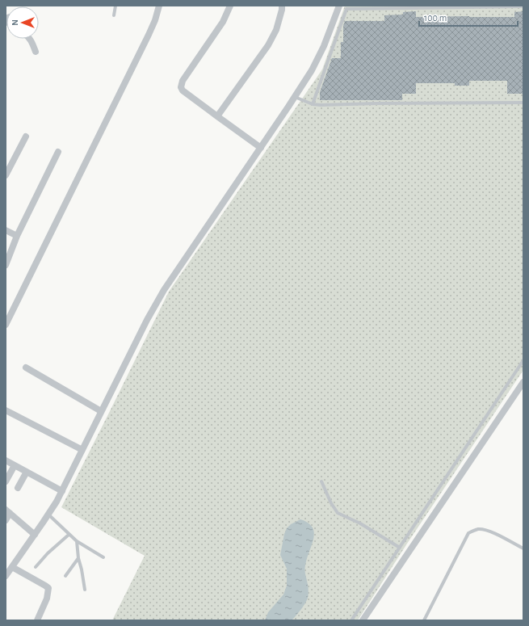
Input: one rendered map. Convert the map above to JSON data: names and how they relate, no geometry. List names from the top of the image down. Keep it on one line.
{"scale_bar":"100 m","north":"left"}
